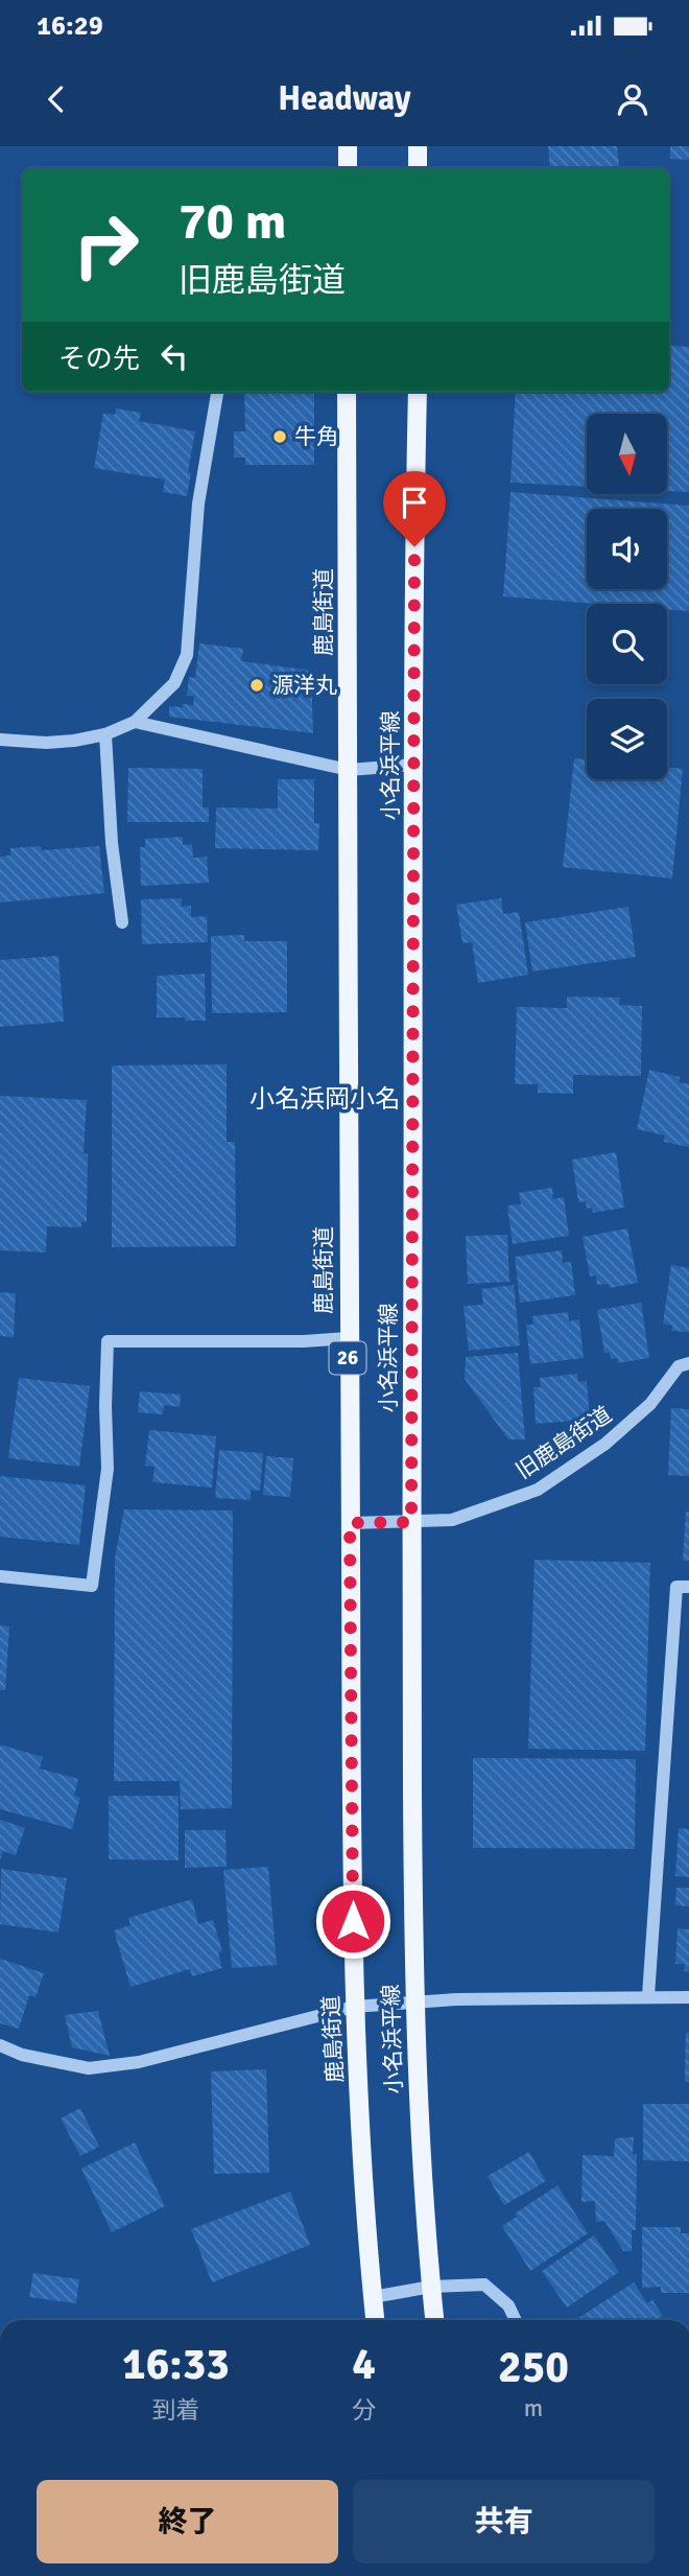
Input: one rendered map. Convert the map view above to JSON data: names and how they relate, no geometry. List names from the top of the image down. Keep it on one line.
{"streets":{"main road":["鹿島街道","小名浜平線","26"],"street":["旧鹿島街道"]},"crossings":[["鹿島街道","旧鹿島街道"],["小名浜平線","旧鹿島街道"]],"districts":["小名浜岡小名"],"places":["牛角","源洋丸"],"north":"bottom","page":{"status":"16:29","header":"Headway","turn":["70 m","旧鹿島街道"],"then":"その先","eta":["16:33","到着","4","分","250","m"],"buttons":["終了","共有"]}}
